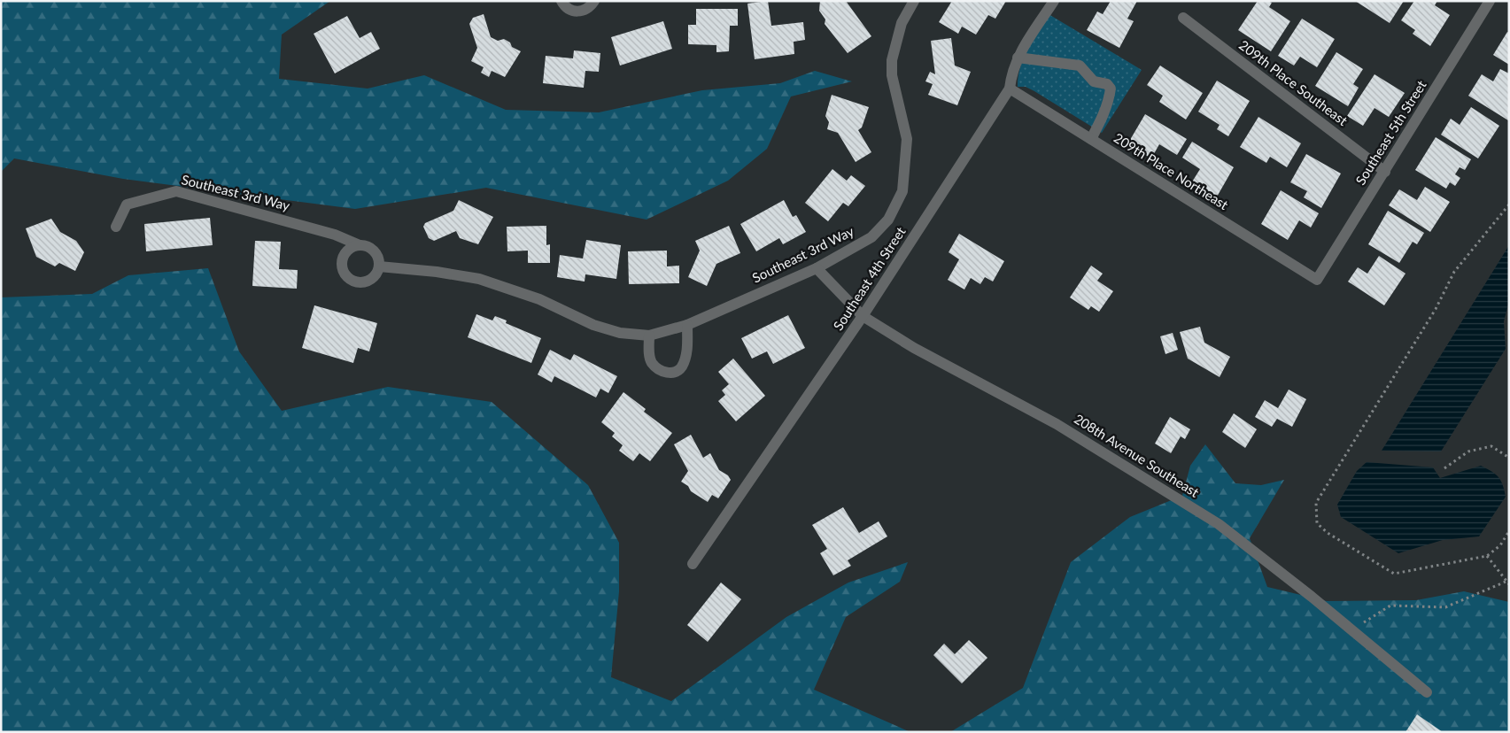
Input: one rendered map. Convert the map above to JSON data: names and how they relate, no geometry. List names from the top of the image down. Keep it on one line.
{"streets":{"street":["209th Place Southeast","Southeast 5th Street","209th Place Northeast","Southeast 3rd Way","Southeast 4th Street","208th Avenue Southeast"]},"crossings":[["209th Place Southeast","Southeast 5th Street"],["Southeast 5th Street","209th Place Northeast"],["209th Place Northeast","Southeast 4th Street"],["Southeast 3rd Way","208th Avenue Southeast"],["Southeast 4th Street","208th Avenue Southeast"]]}
